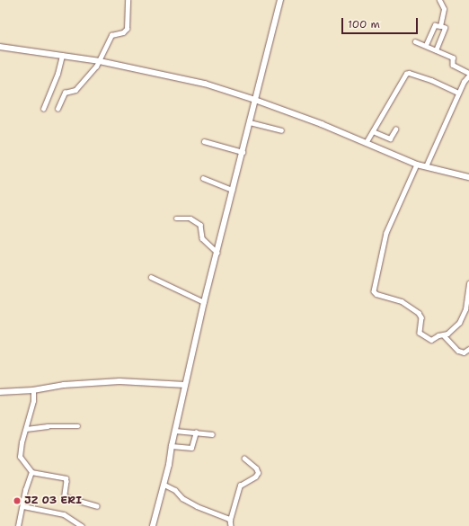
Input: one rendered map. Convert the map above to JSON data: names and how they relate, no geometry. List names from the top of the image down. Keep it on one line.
{"places":["JZ 03 ERI"],"scale_bar":"100 m"}
